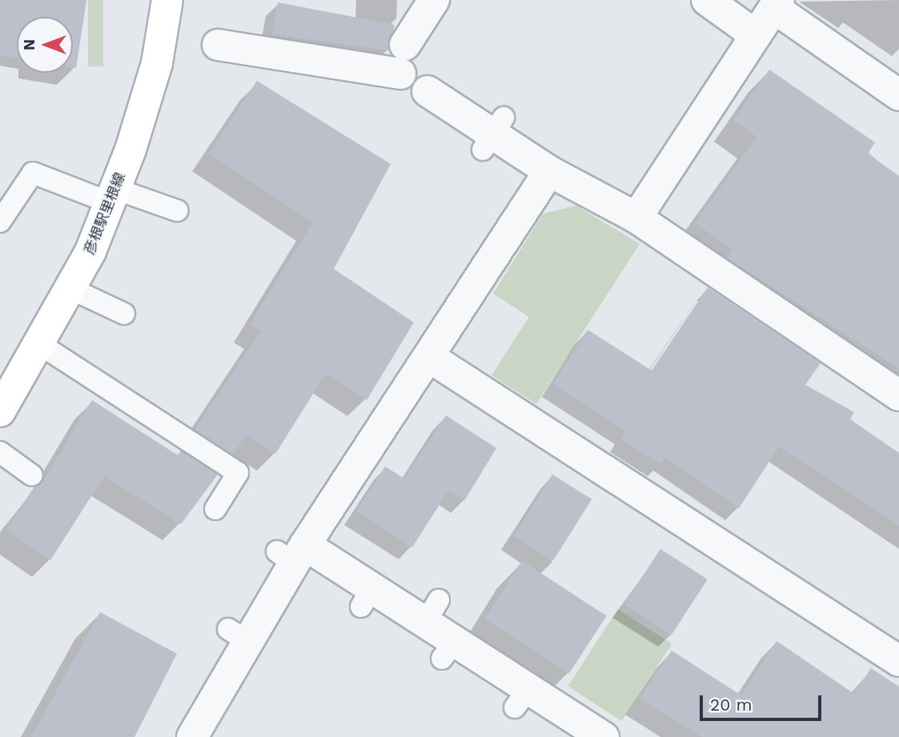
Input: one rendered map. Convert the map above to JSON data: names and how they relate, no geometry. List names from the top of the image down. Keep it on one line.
{"streets":{"street":["彦根駅里根線"]},"scale_bar":"20 m","north":"left"}
